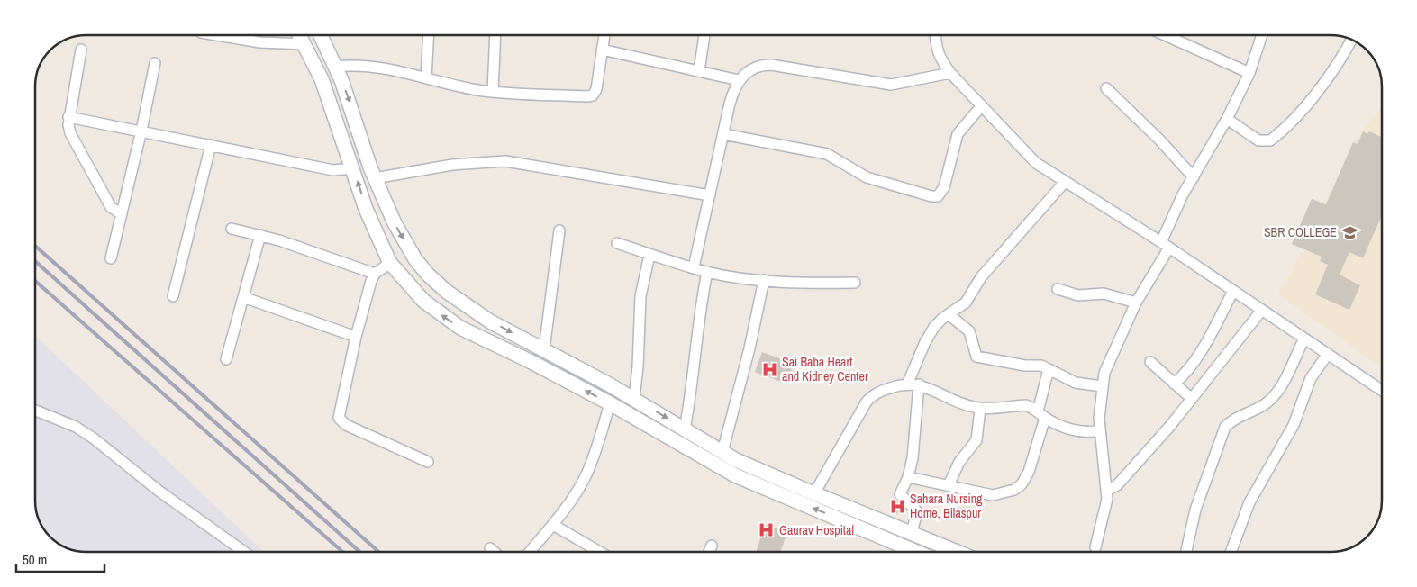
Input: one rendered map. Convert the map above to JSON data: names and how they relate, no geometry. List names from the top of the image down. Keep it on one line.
{"places":{"school or university":["SBR COLLEGE"],"hospital":["Sai Baba Heart and Kidney Center","Sahara Nursing Home, Bilaspur","Gaurav Hospital"]},"scale_bar":"50 m"}
